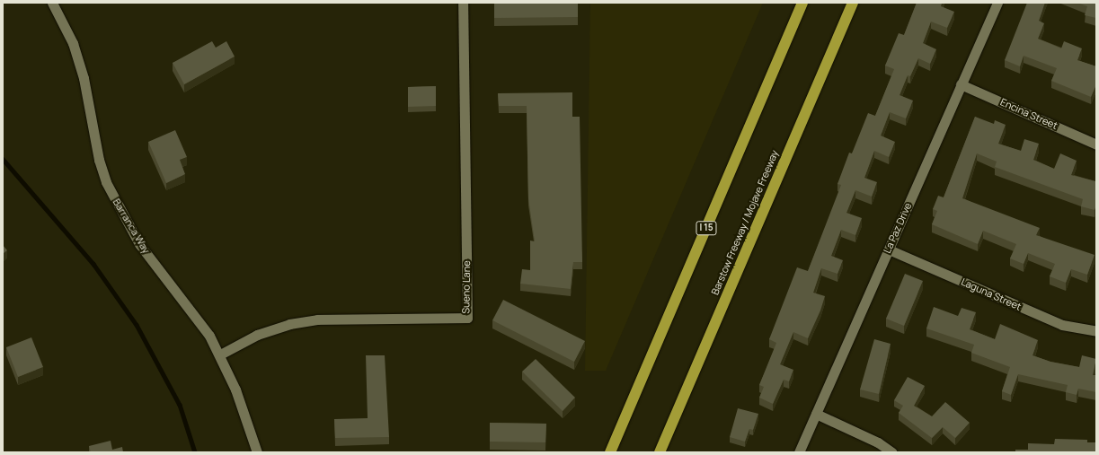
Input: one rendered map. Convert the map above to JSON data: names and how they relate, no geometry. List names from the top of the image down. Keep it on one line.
{"streets":{"highway":["Barstow Freeway / Mojave Freeway","I 15"],"street":["Encina Street","Barranca Way","La Paz Drive","Sueno Lane","Laguna Street"]},"crossings":[["Encina Street","La Paz Drive"],["Barranca Way","Sueno Lane"],["La Paz Drive","Laguna Street"]]}
